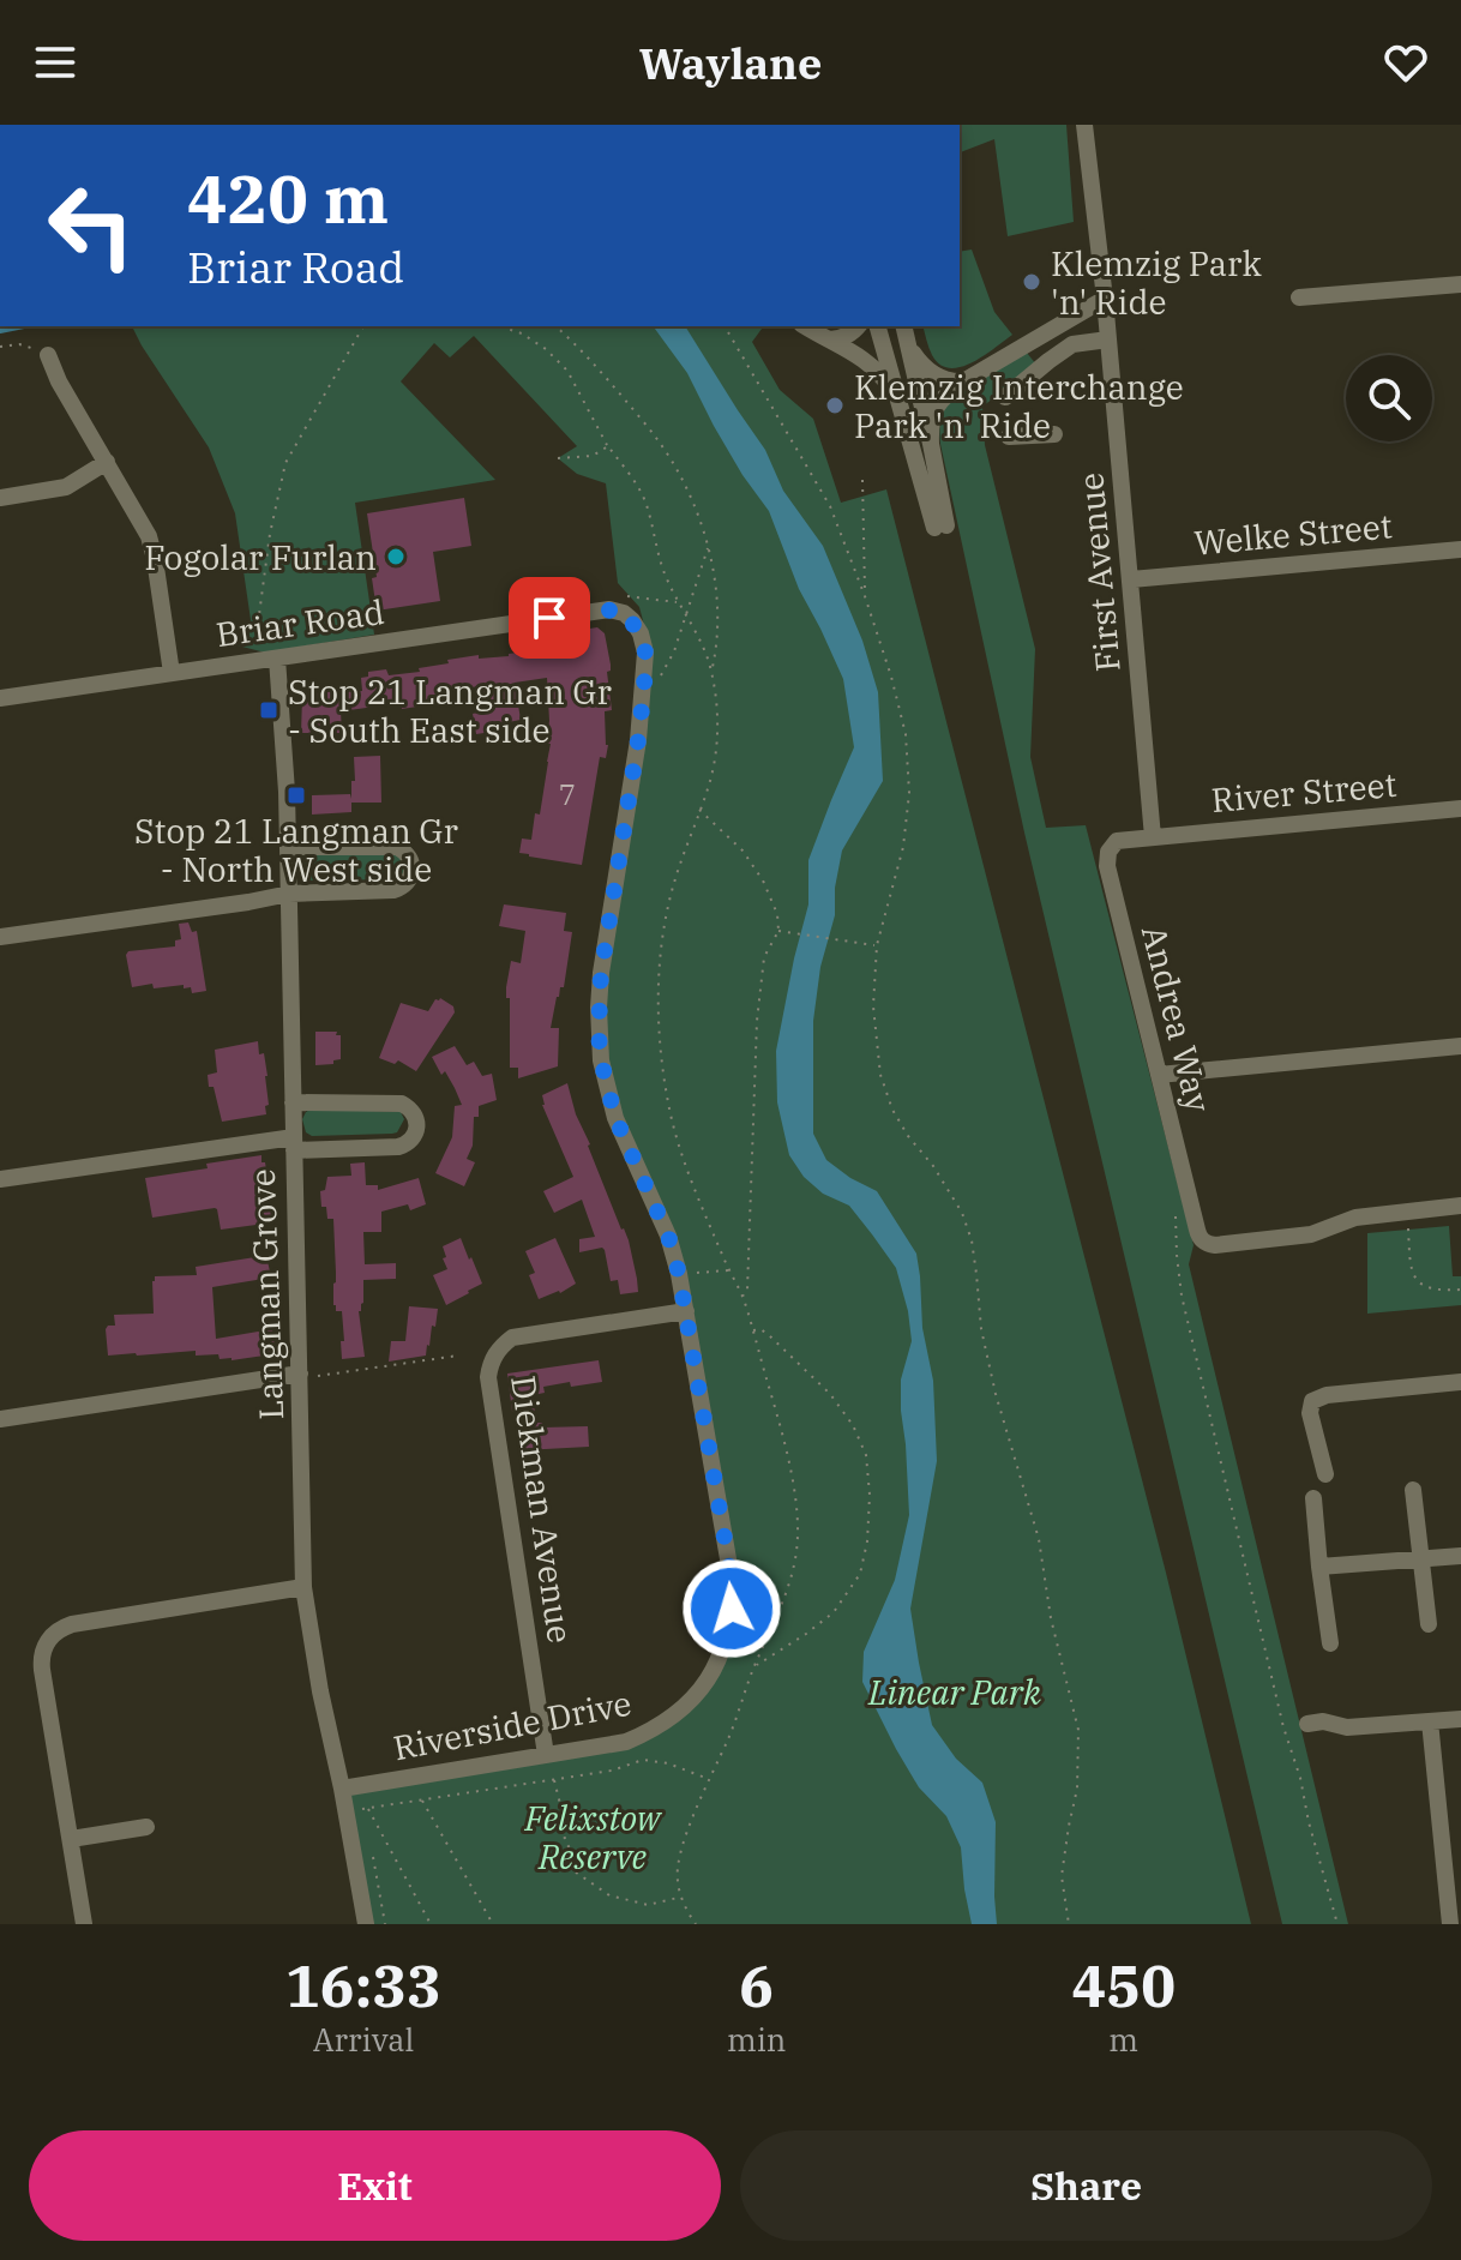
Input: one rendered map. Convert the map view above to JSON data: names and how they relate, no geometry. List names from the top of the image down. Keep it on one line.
{"streets":{"street":["Welke Street","First Avenue","Briar Road","River Street","Andrea Way","Langman Grove","Diekman Avenue","Riverside Drive"]},"crossings":[["Welke Street","First Avenue"],["First Avenue","River Street"],["First Avenue","Andrea Way"],["Briar Road","Langman Grove"],["Briar Road","Riverside Drive"],["River Street","Andrea Way"],["Langman Grove","Riverside Drive"],["Diekman Avenue","Riverside Drive"]],"parks":["Linear Park","Felixstow Reserve"],"places":{"other":["Klemzig Park 'n' Ride","Klemzig Interchange Park 'n' Ride","Fogolar Furlan"],"transit":["Stop 21 Langman Gr - South East side","Stop 21 Langman Gr - North West side"]},"house_numbers":["7"],"page":{"header":"Waylane","turn":["420 m","Briar Road"],"eta":["16:33","Arrival","6","min","450","m"],"buttons":["Exit","Share"]}}
